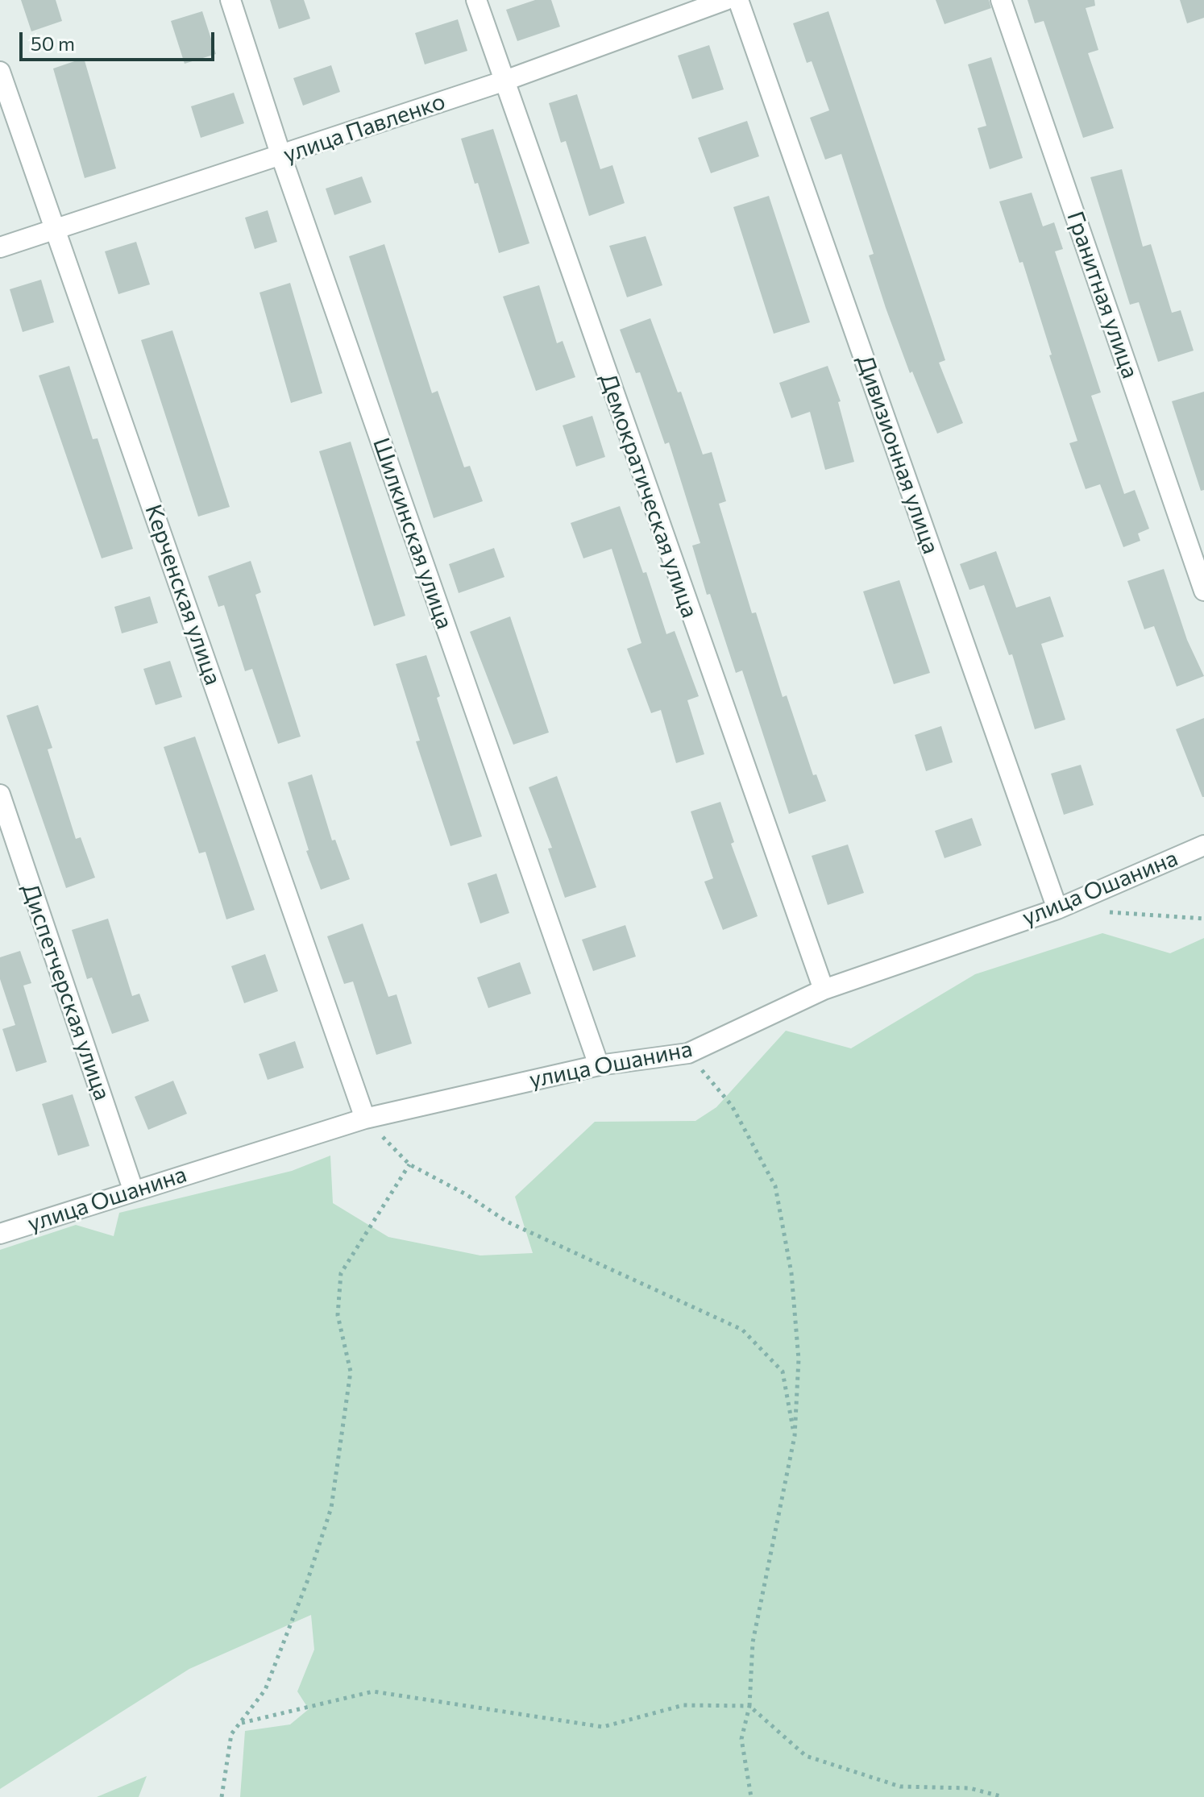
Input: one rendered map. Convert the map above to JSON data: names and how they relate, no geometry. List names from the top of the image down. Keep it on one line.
{"streets":{"street":["улица Павленко","Гранитная улица","Дивизионная улица","Демократическая улица","Шилкинская улица","Керченская улица","улица Ошанина","Диспетчерская улица"]},"crossings":[["улица Павленко","Демократическая улица"],["улица Павленко","Шилкинская улица"],["улица Павленко","Керченская улица"],["Дивизионная улица","улица Ошанина"],["Демократическая улица","улица Ошанина"],["Шилкинская улица","улица Ошанина"],["Керченская улица","улица Ошанина"],["улица Ошанина","Диспетчерская улица"]],"scale_bar":"50 m"}
